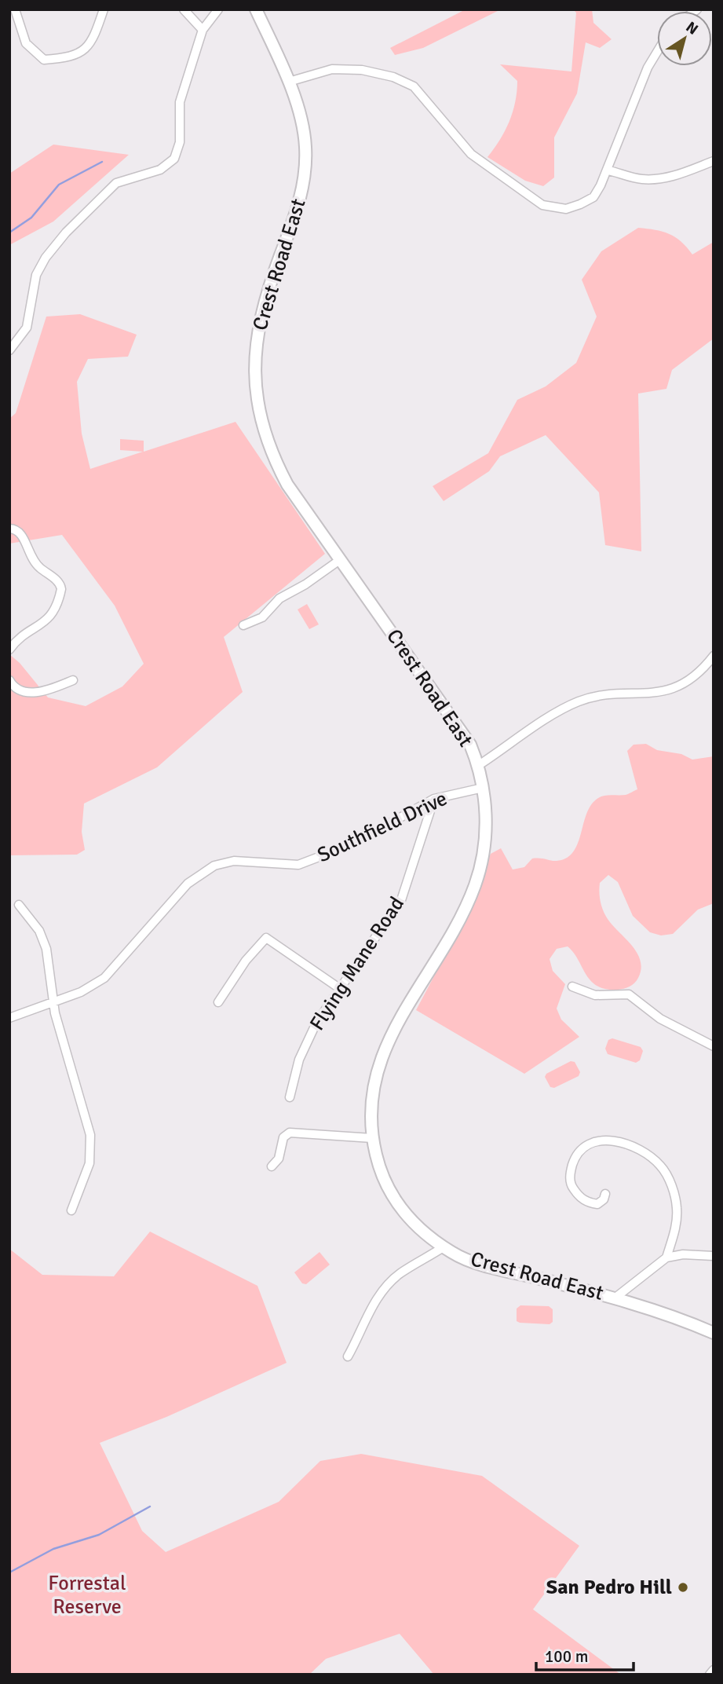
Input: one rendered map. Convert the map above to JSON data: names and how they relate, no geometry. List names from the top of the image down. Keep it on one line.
{"streets":{"street":["Crest Road East","Southfield Drive","Flying Mane Road"]},"crossings":[["Crest Road East","Southfield Drive"],["Southfield Drive","Flying Mane Road"]],"parks":["Forrestal Reserve"],"places":["San Pedro Hill"],"scale_bar":"100 m","north":"top right"}
